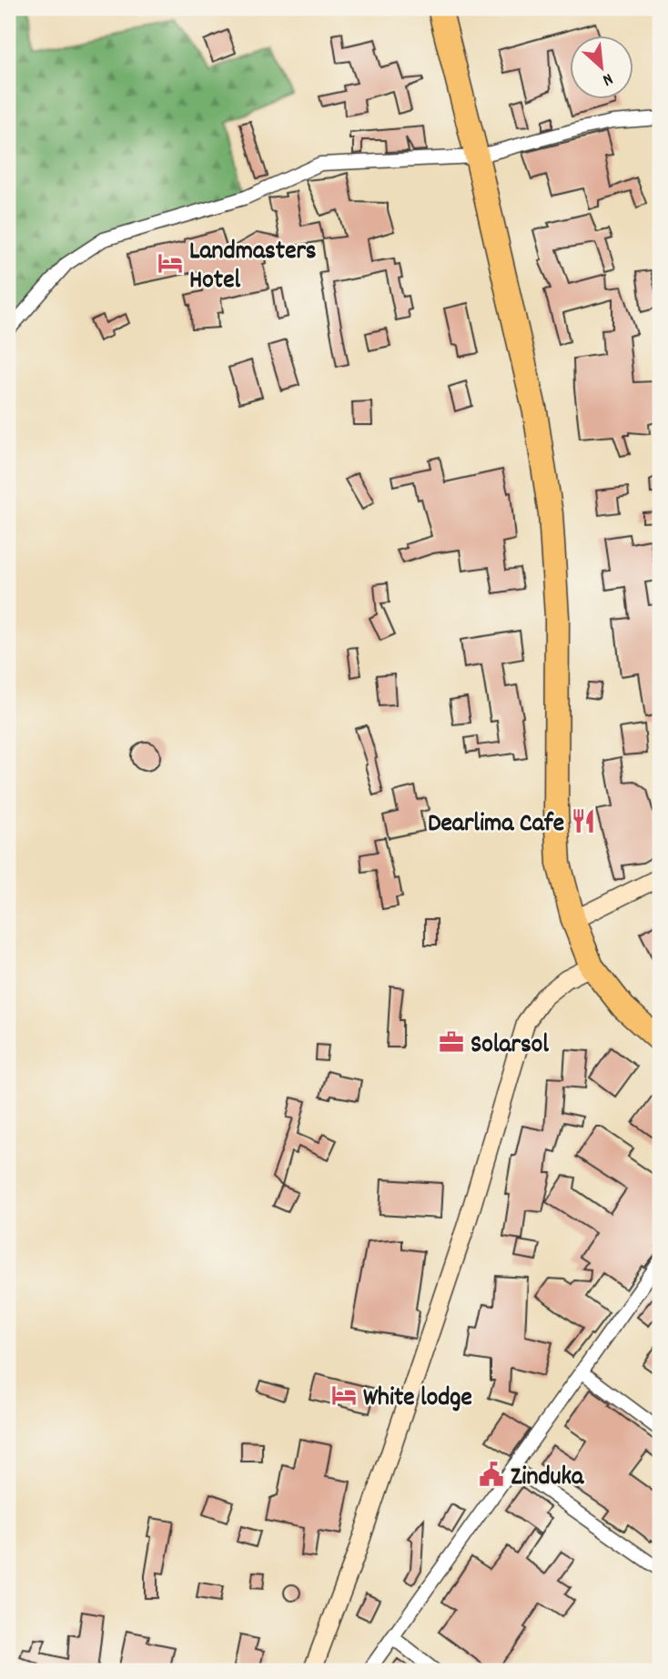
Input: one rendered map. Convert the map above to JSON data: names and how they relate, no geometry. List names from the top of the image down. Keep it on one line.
{"places":{"hotel":["Landmasters Hotel","White lodge"],"restaurant":["Dearlima Cafe"],"office":["Solarsol"],"public building":["Zinduka"]},"north":"bottom right"}
